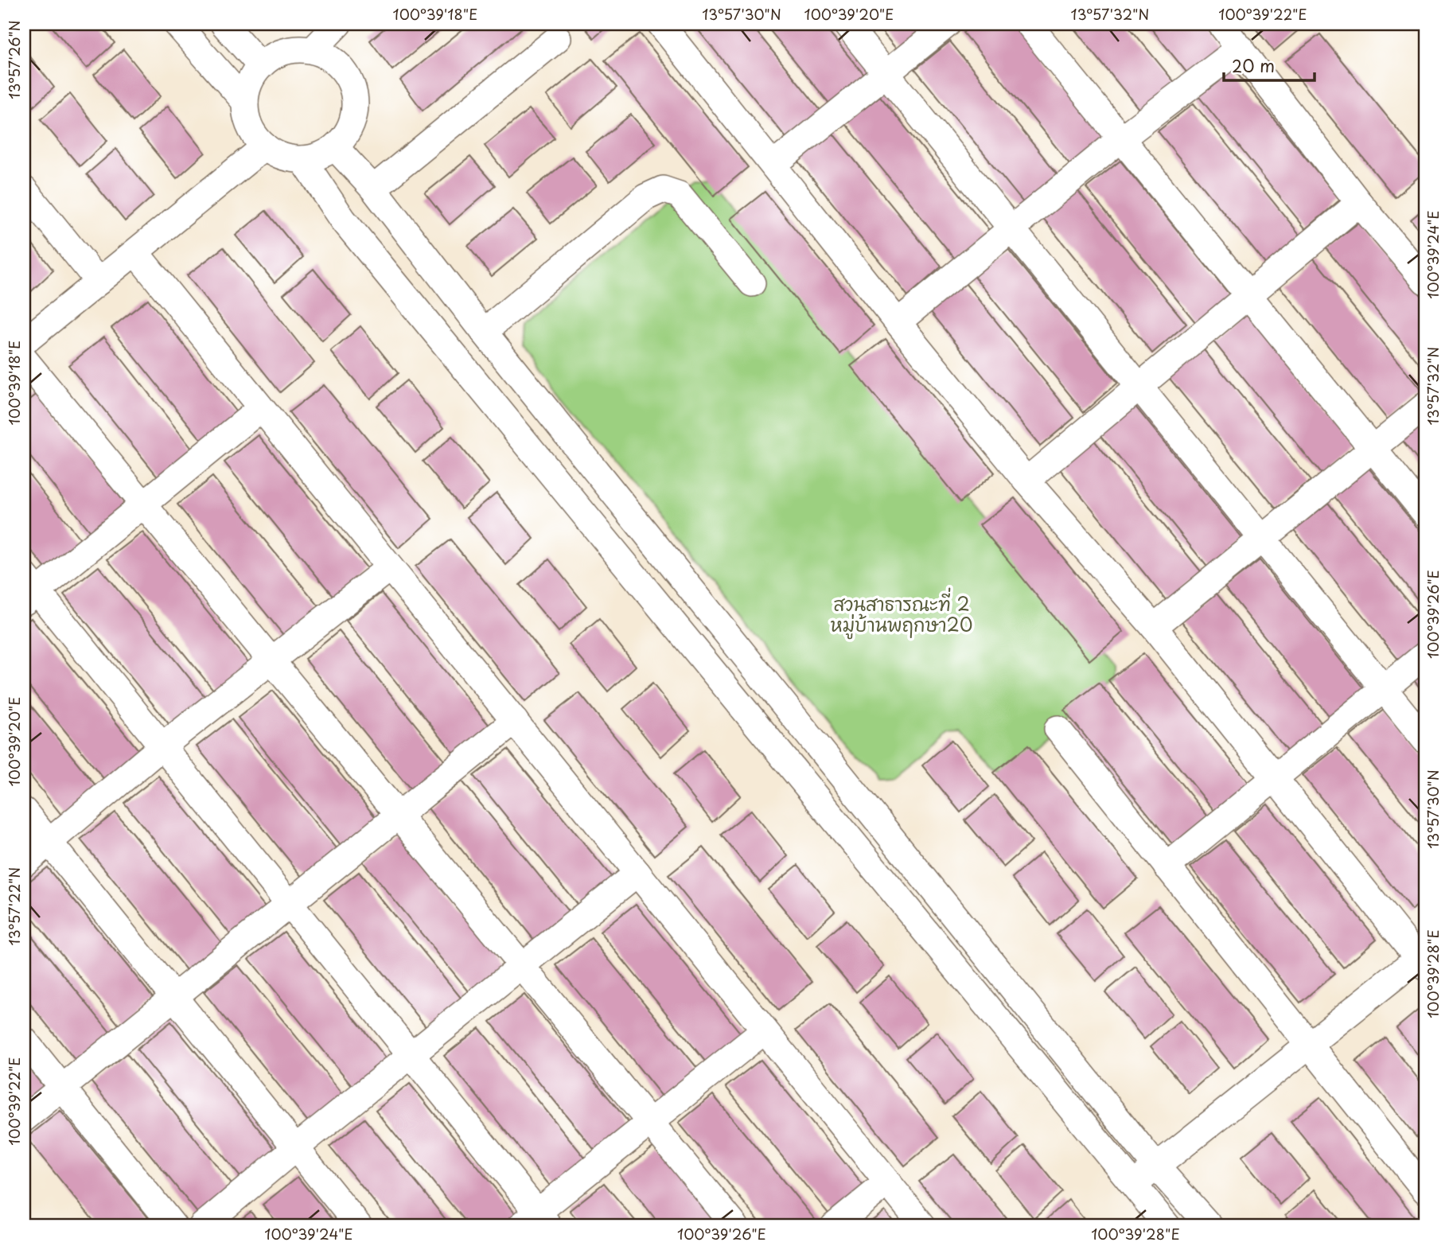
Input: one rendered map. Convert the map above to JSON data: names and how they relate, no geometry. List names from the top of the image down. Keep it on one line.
{"parks":["สวนสาธารณะที่ 2 หมู่บ้านพฤกษา20"],"scale_bar":"20 m","coordinates":["100°39'18\"E","13°57'30\"N","100°39'20\"E","13°57'32\"N","100°39'22\"E","13°57'26\"N","100°39'24\"E","100°39'26\"E","13°57'22\"N","100°39'28\"E"]}
